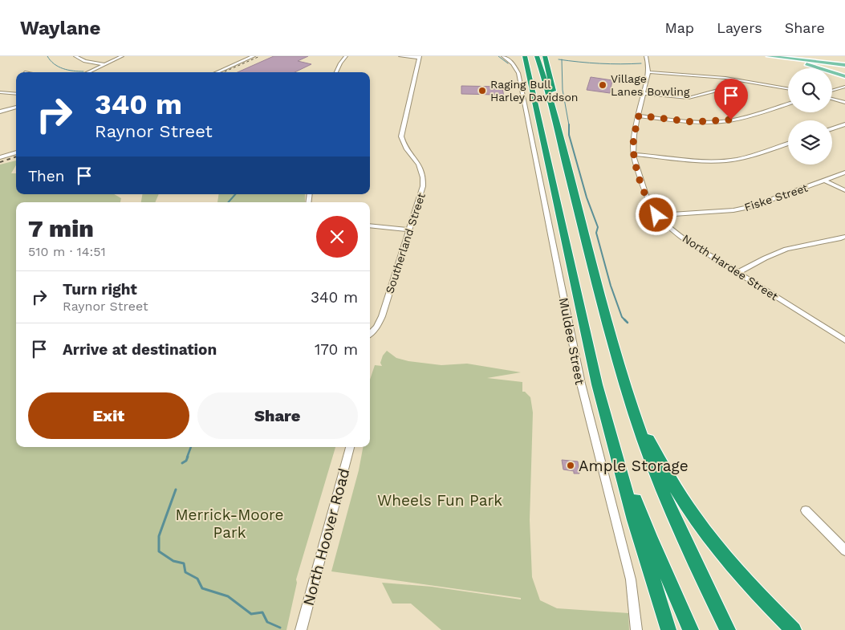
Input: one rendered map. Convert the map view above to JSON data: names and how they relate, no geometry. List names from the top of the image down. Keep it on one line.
{"streets":{"street":["Fiske Street","Southerland Street","North Hardee Street","Muldee Street","North Hoover Road"]},"crossings":[["Fiske Street","North Hardee Street"]],"parks":["Wheels Fun Park","Merrick-Moore Park"],"places":["Village Lanes Bowling","Raging Bull Harley Davidson","Ample Storage"],"page":{"header":"Waylane","nav":["Map","Layers","Share"],"turn":["340 m","Raynor Street"],"then":"Then","heading":["7 min","510 m · 14:51"],"list":[{"name":"Turn right","note":"Raynor Street","value":"340 m"},{"name":"Arrive at destination","value":"170 m"}],"buttons":["Exit","Share"]}}
